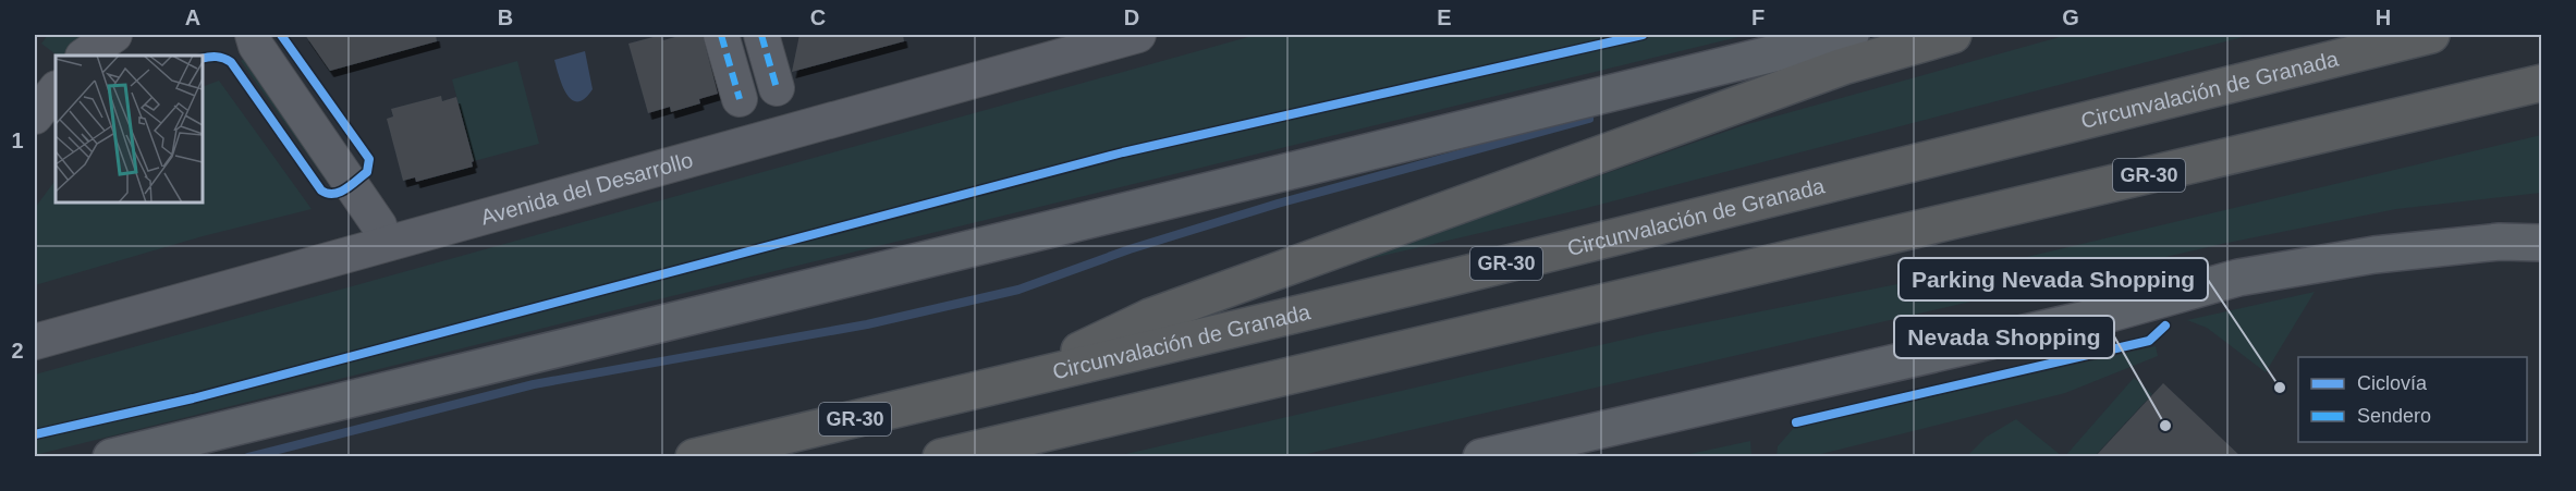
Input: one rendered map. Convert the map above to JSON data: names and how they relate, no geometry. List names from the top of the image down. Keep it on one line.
{"streets":{"highway":["Circunvalación de Granada","GR-30"],"street":["Avenida del Desarrollo"]},"places":["Parking Nevada Shopping","Nevada Shopping"],"legend":["Ciclovía","Sendero"],"grid":{"columns":["A","B","C","D","E","F","G","H"],"rows":["1","2"]}}
